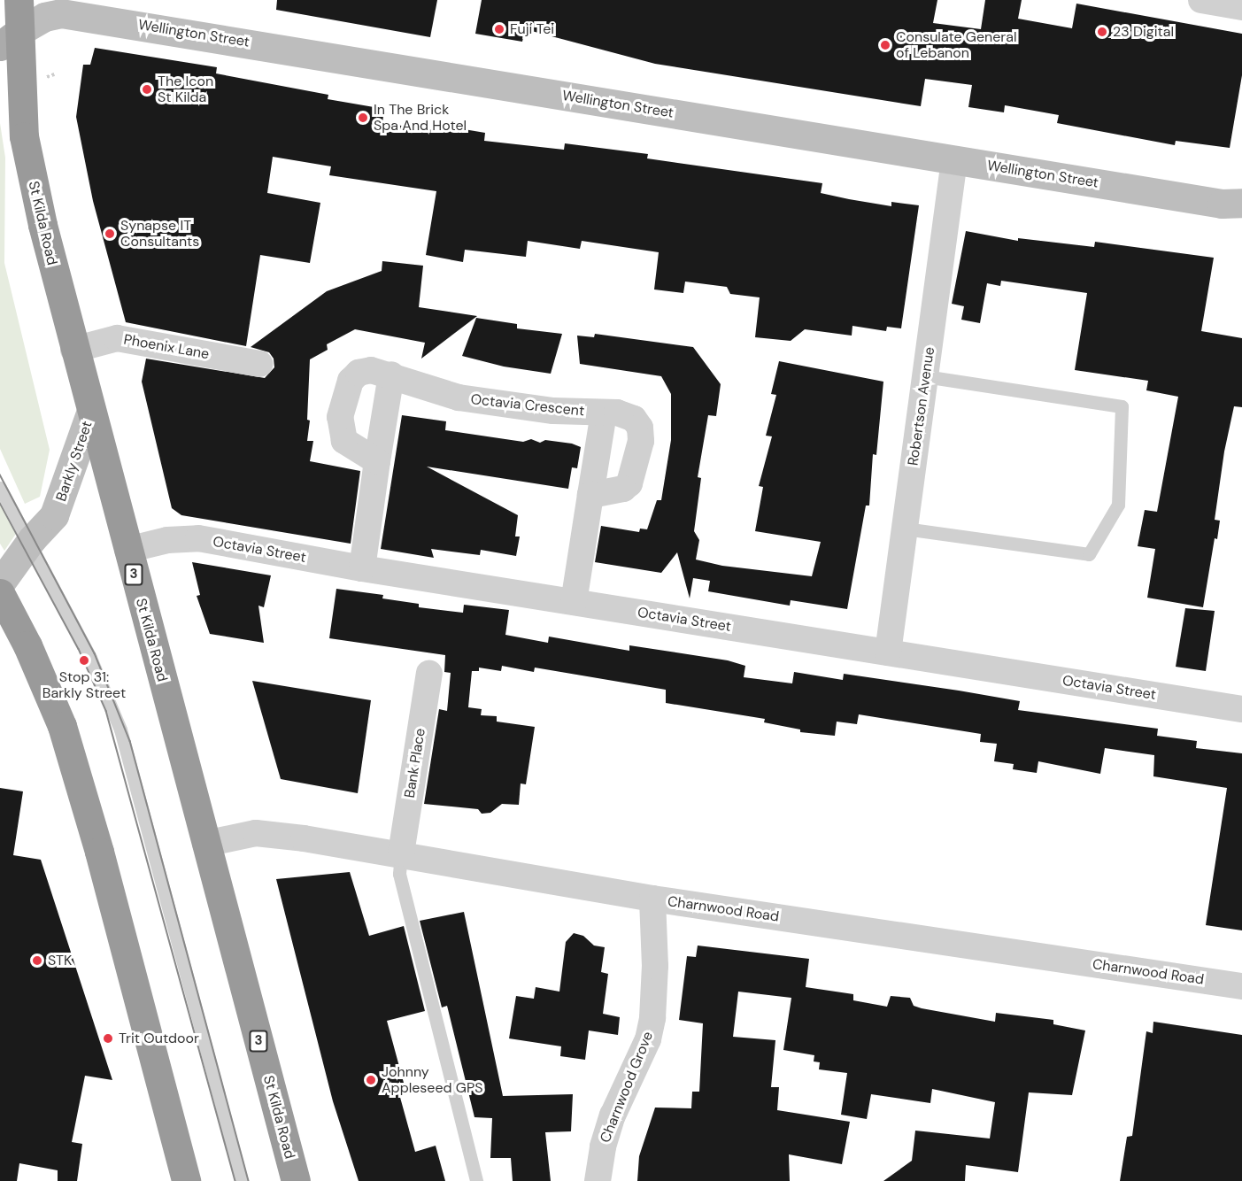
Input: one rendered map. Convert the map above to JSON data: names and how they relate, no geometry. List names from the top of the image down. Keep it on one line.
{"streets":{"highway":["St Kilda Road","3"],"street":["Wellington Street","Phoenix Lane","Octavia Crescent","Robertson Avenue","Barkly Street","Octavia Street","Bank Place","Charnwood Road","Charnwood Grove"]},"crossings":[["Wellington Street","St Kilda Road"],["Wellington Street","Robertson Avenue"],["St Kilda Road","Phoenix Lane"],["St Kilda Road","Barkly Street"],["St Kilda Road","Octavia Street"],["St Kilda Road","Charnwood Road"],["Octavia Crescent","Octavia Street"],["Robertson Avenue","Octavia Street"],["Bank Place","Charnwood Road"],["Charnwood Road","Charnwood Grove"]],"places":["Fuji Tei","23 Digital","Consulate General of Lebanon","The Icon St Kilda","In The Brick Spa And Hotel","Synapse IT Consultants","Stop 31: Barkly Street","STK","Trit Outdoor","Johnny Appleseed GPS"]}
